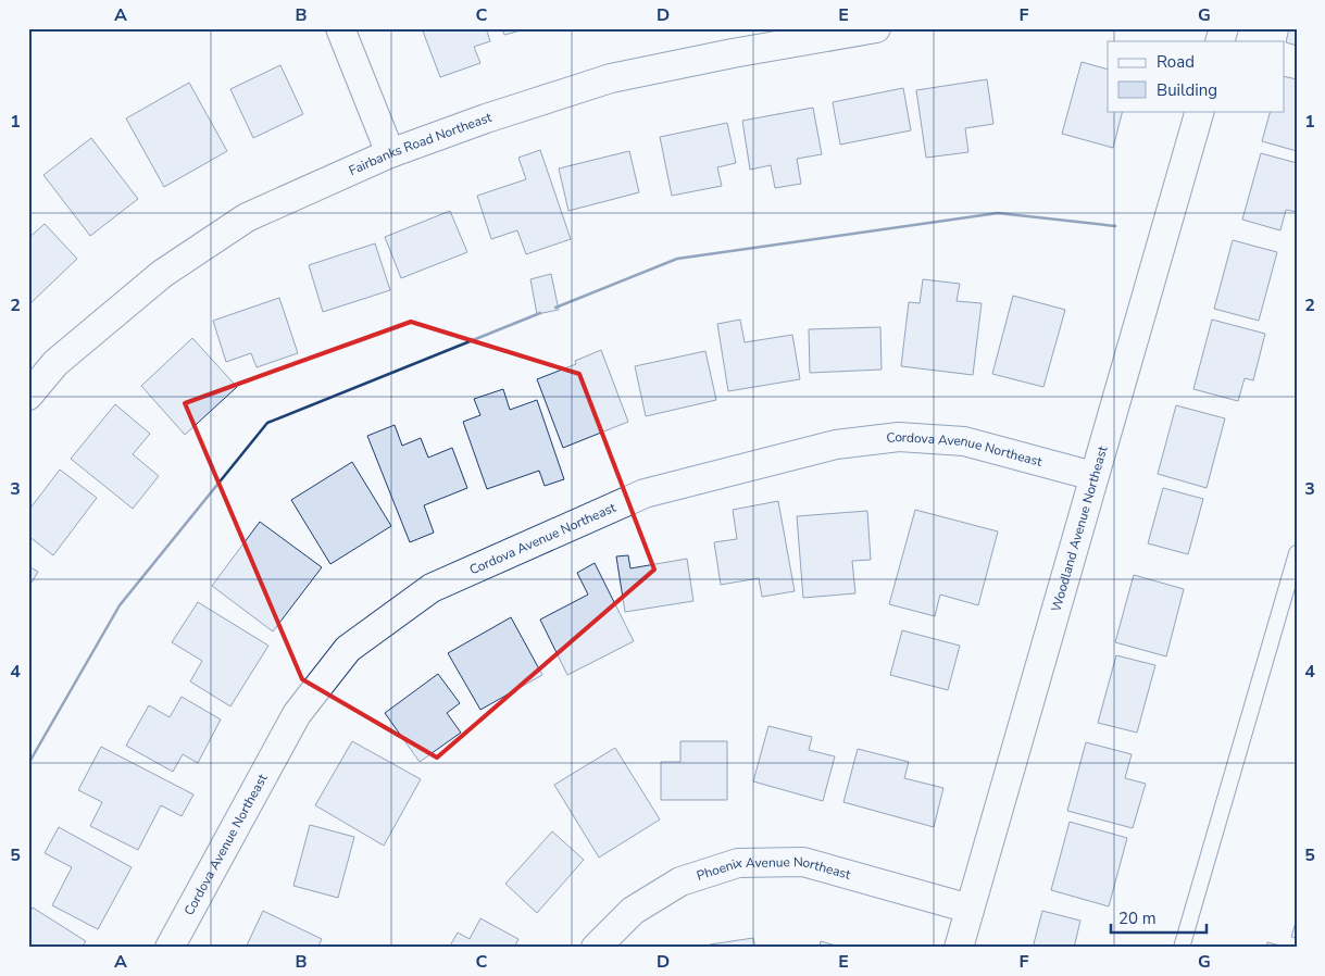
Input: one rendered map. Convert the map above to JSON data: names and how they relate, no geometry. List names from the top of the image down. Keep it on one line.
{"streets":{"street":["Fairbanks Road Northeast","Cordova Avenue Northeast","Woodland Avenue Northeast","Phoenix Avenue Northeast"]},"crossings":[["Cordova Avenue Northeast","Woodland Avenue Northeast"],["Woodland Avenue Northeast","Phoenix Avenue Northeast"]],"legend":["Road","Building"],"scale_bar":"20 m","grid":{"columns":["A","B","C","D","E","F","G"],"rows":["1","2","3","4","5"]}}
